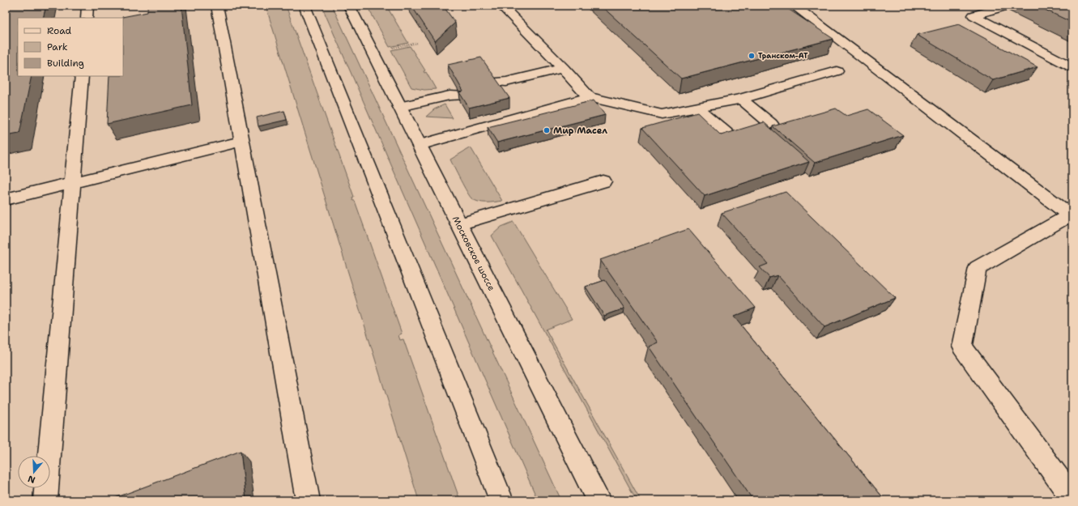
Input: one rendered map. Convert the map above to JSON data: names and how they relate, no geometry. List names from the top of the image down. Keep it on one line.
{"streets":{"main road":["Московское шоссе"]},"places":["Транском-АТ","Мир Масел"],"legend":["Road","Park","Building"],"north":"bottom"}
